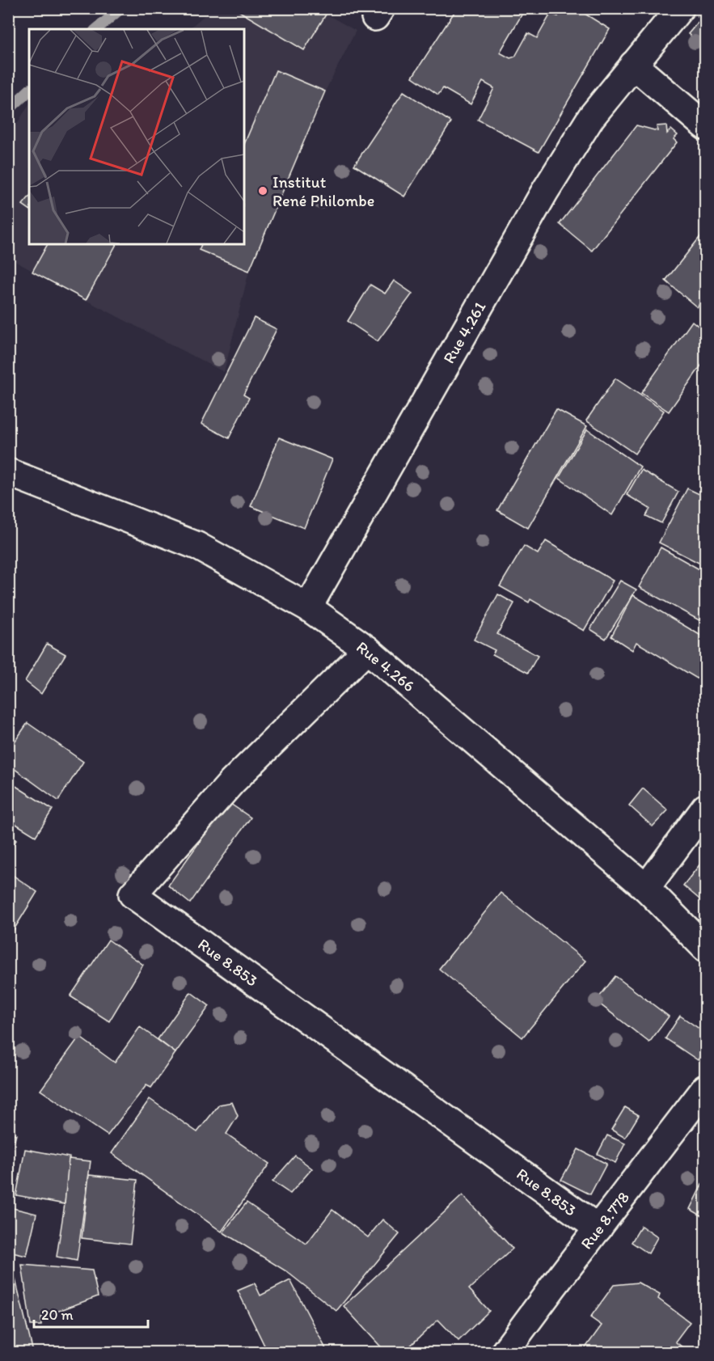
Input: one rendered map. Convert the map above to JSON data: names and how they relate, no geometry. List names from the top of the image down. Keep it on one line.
{"streets":{"street":["Rue 4.261","Rue 4.266","Rue 8.853","Rue 8.778"]},"crossings":[["Rue 4.261","Rue 4.266"],["Rue 4.266","Rue 8.853"],["Rue 8.853","Rue 8.778"]],"places":["Institut René Philombe"],"scale_bar":"20 m"}
